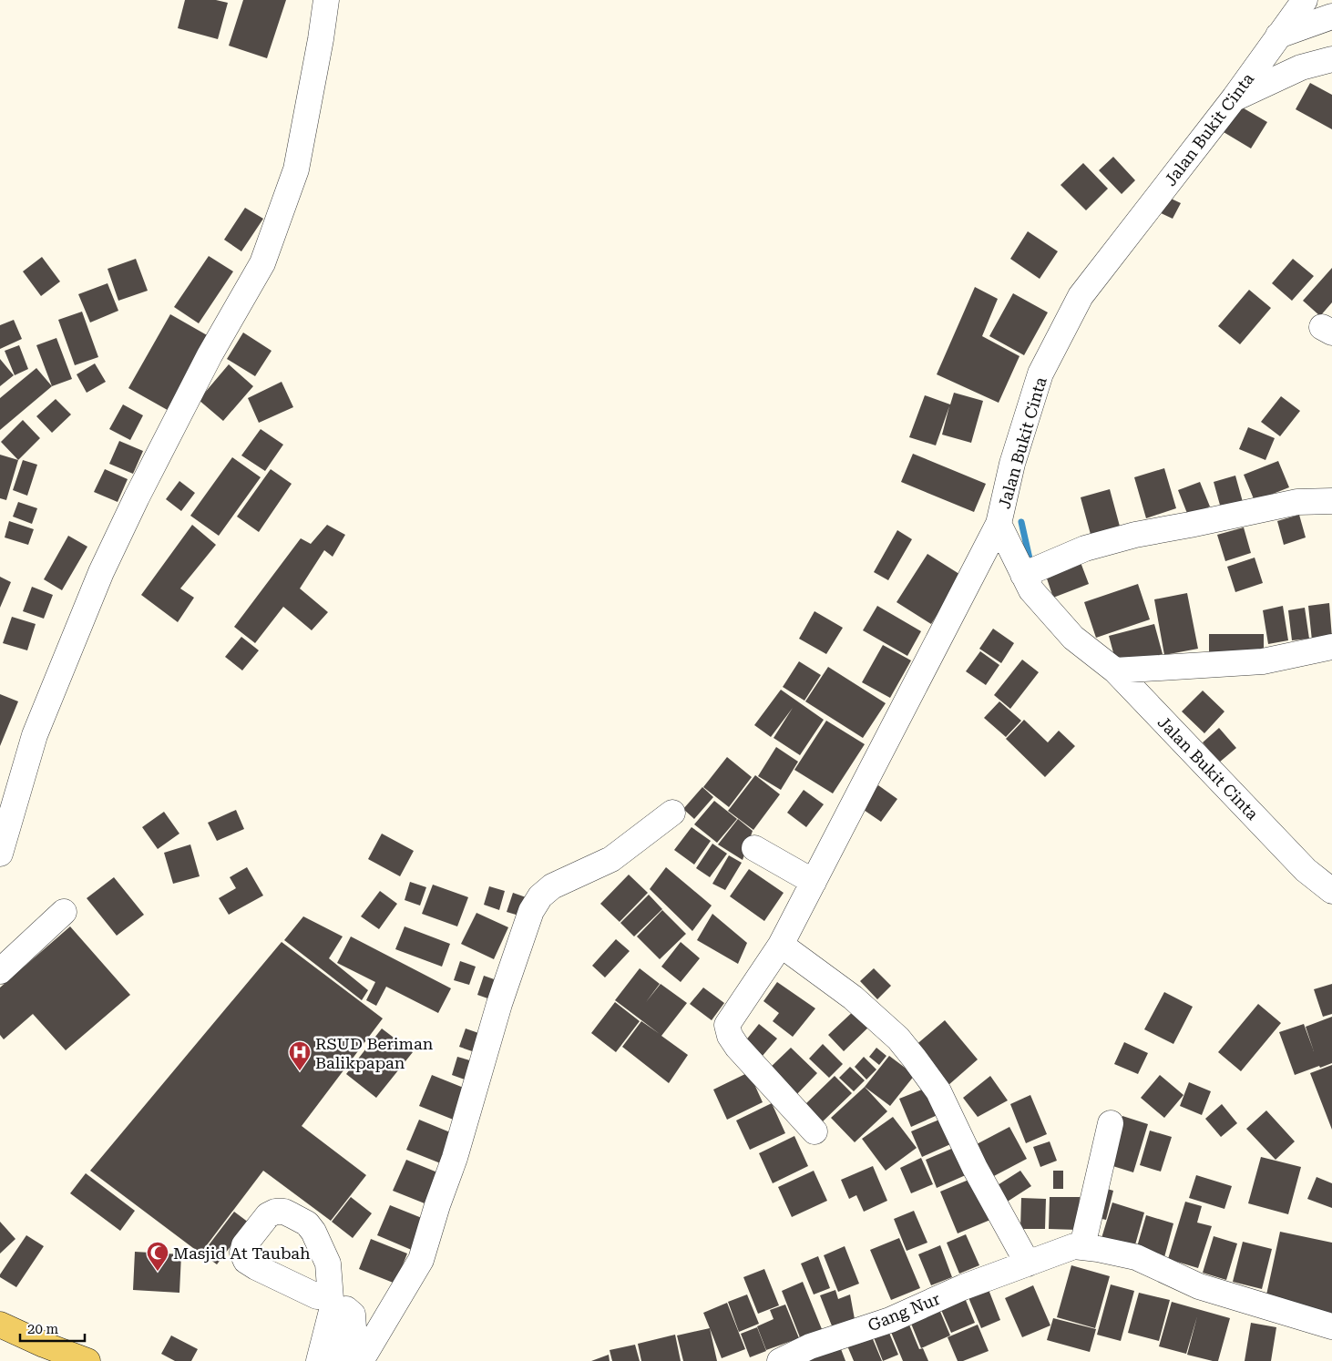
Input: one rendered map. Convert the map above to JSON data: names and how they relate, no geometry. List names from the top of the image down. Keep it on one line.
{"streets":{"street":["Jalan Bukit Cinta","Gang Nur"]},"places":{"hospital":["RSUD Beriman Balikpapan"],"mosque":["Masjid At Taubah"]},"scale_bar":"20 m"}
